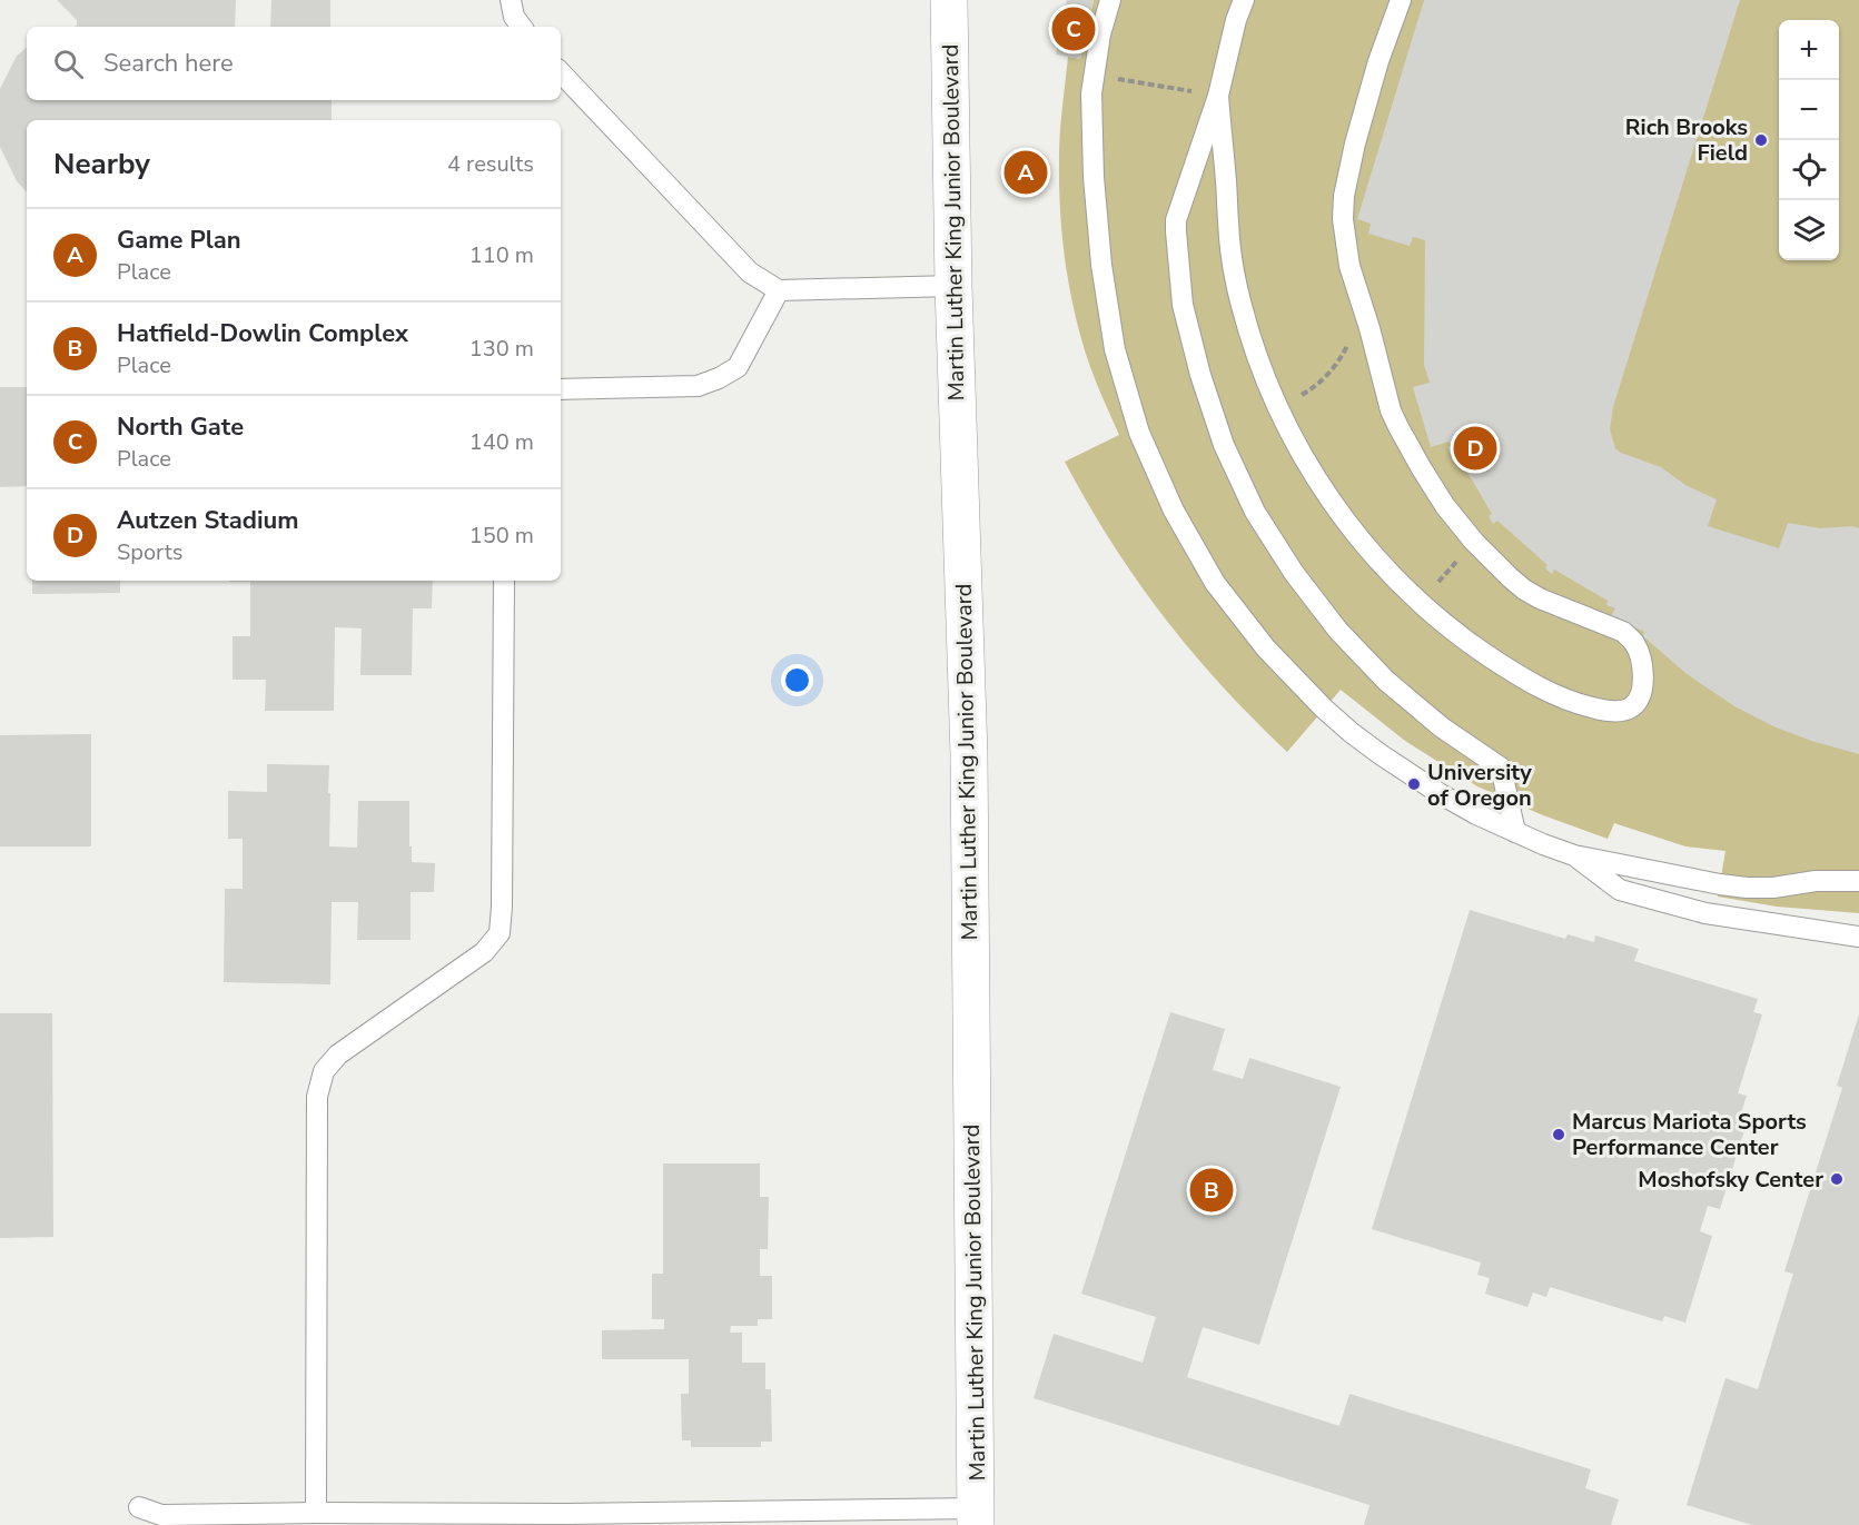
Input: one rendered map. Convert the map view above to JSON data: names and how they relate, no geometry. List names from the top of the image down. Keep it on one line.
{"streets":{"main road":["Martin Luther King Junior Boulevard"]},"places":["Rich Brooks Field","University of Oregon","Marcus Mariota Sports Performance Center","Moshofsky Center"],"page":{"pins":["C","A","D","B"],"map_buttons":["+","−"],"search":"Search here","heading":["Nearby","4 results"],"list":[{"mark":"A","name":"Game Plan","note":"Place","value":"110 m"},{"mark":"B","name":"Hatfield-Dowlin Complex","note":"Place","value":"130 m"},{"mark":"C","name":"North Gate","note":"Place","value":"140 m"},{"mark":"D","name":"Autzen Stadium","note":"Sports","value":"150 m"}]}}
